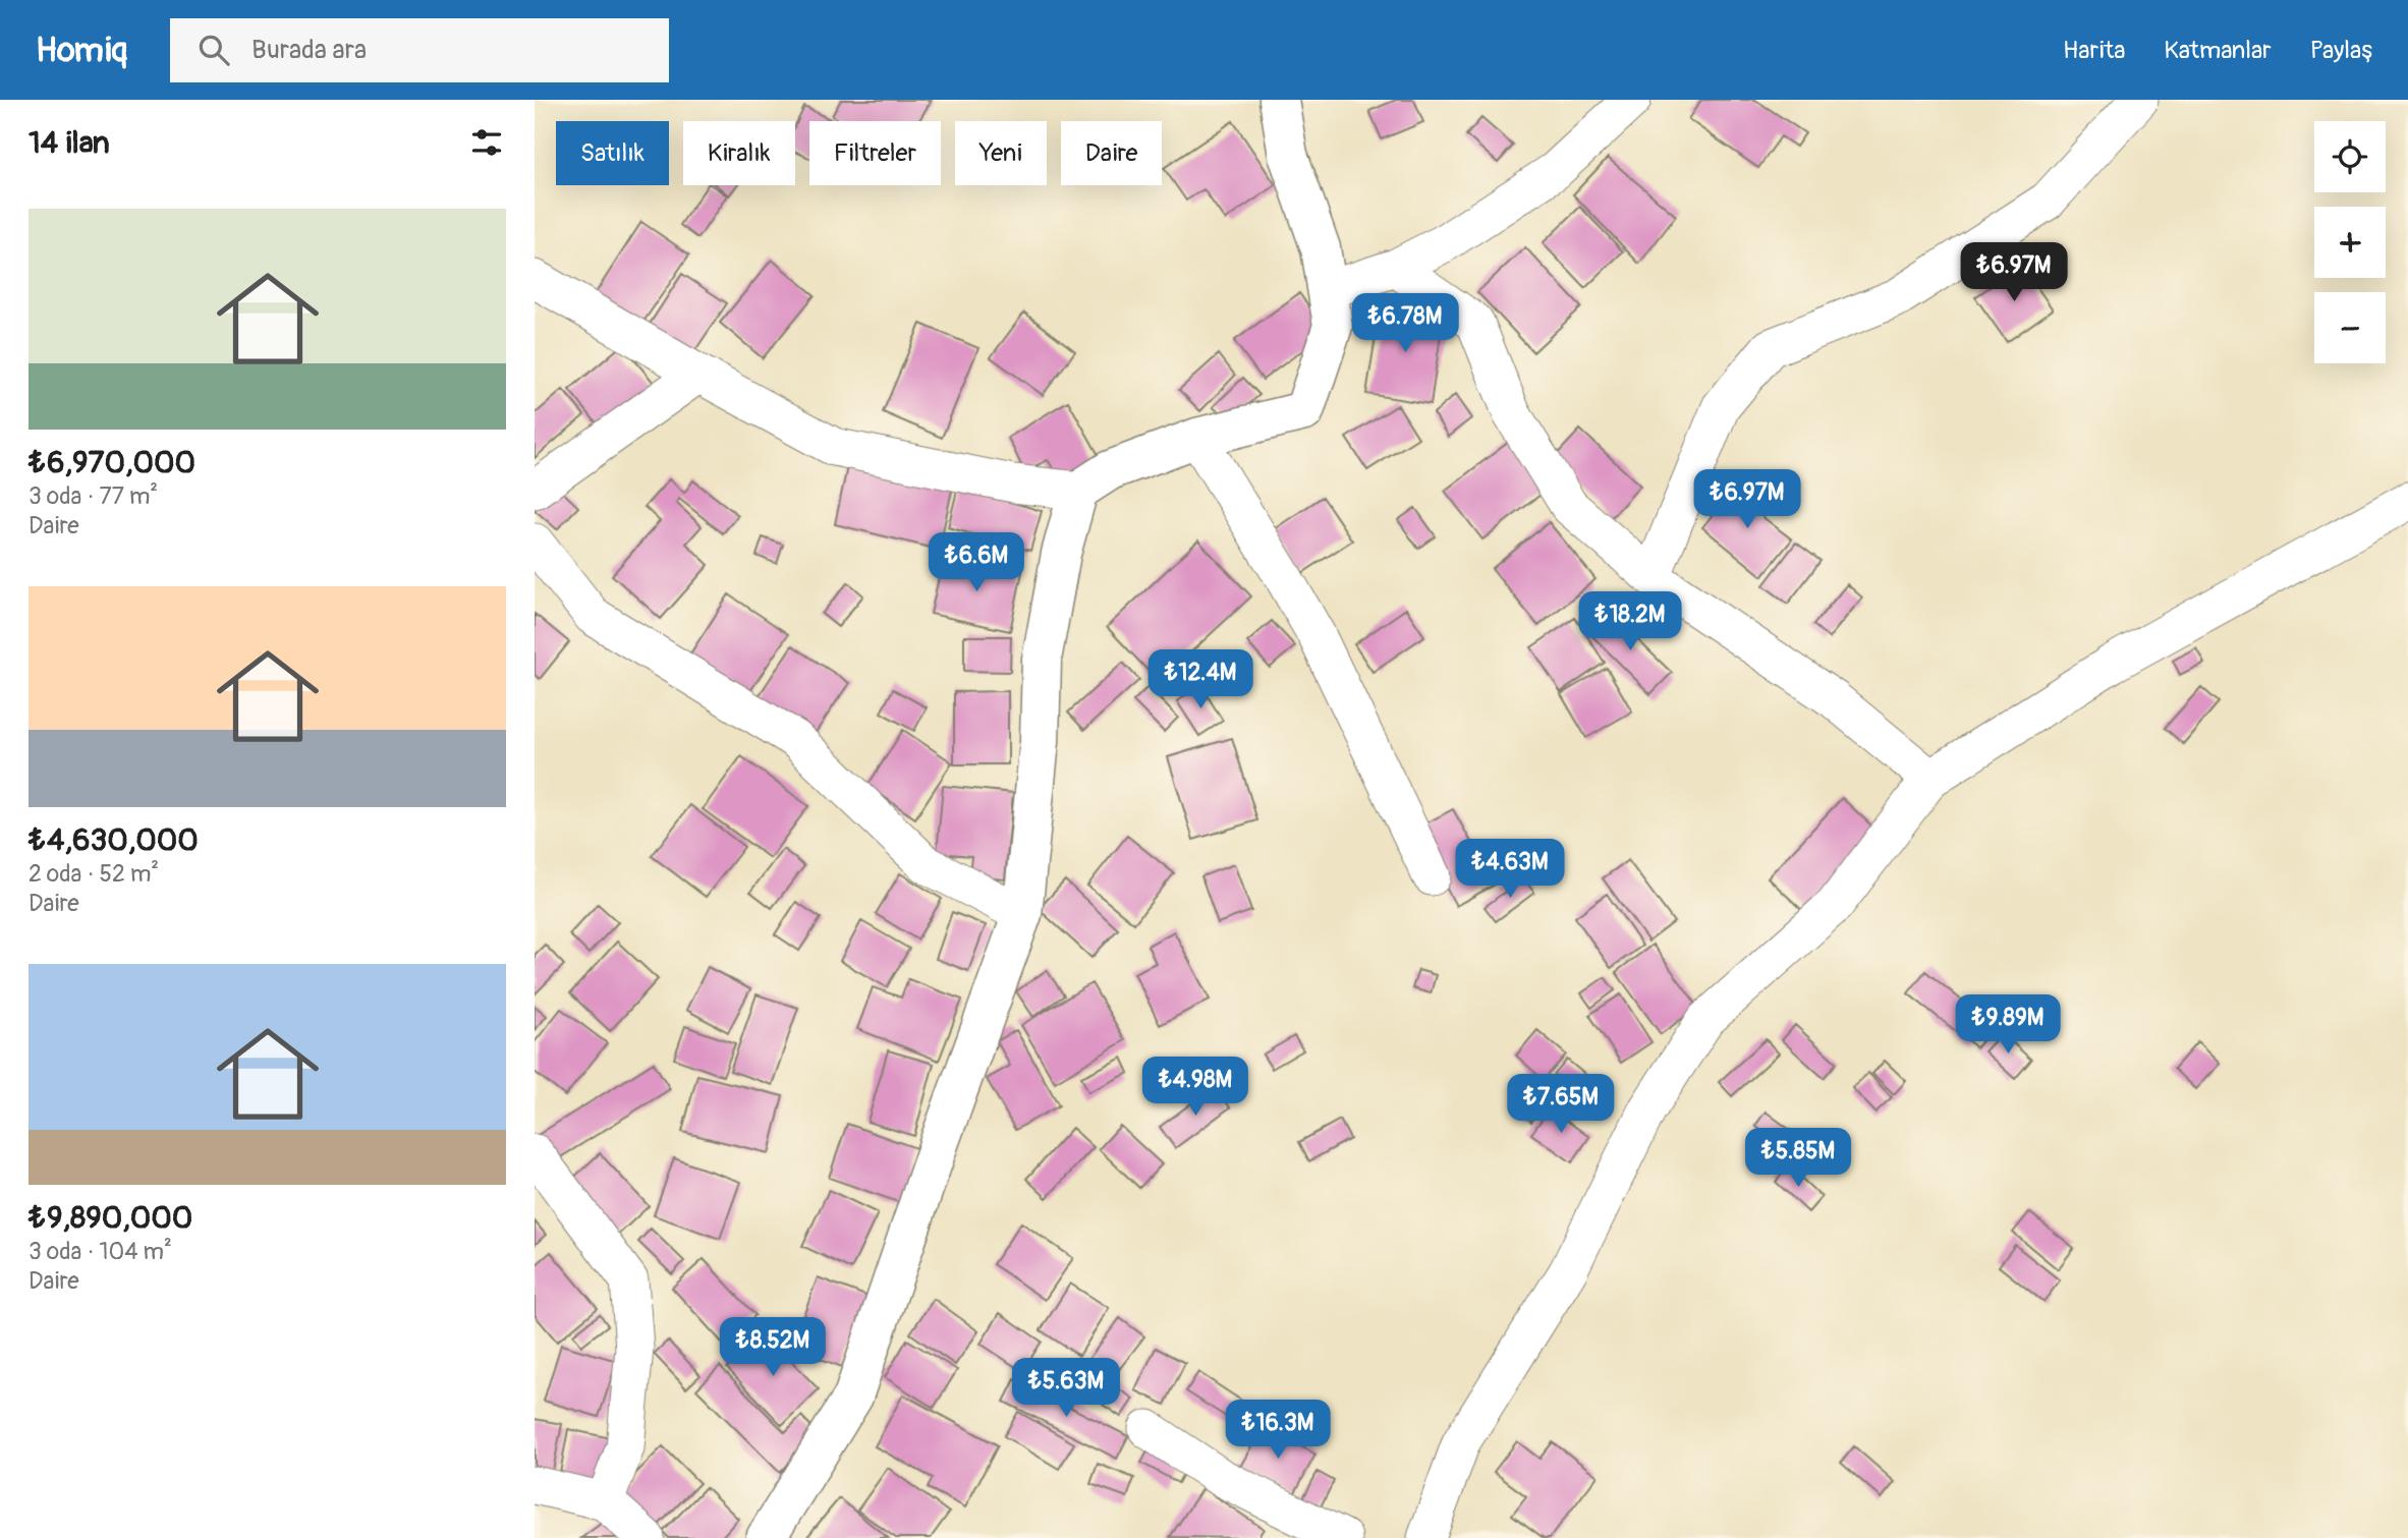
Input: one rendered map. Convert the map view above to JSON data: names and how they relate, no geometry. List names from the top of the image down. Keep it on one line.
{"page":{"header":"Homiq","search":"Burada ara","nav":["Harita","Katmanlar","Paylaş"],"heading":"14 ilan","map_buttons":["+","−"],"chip":["Satılık","Kiralık","Filtreler","Yeni","Daire"],"list":[{"name":"₺6,970,000","note":"3 oda · 77 m² · Daire"},{"name":"₺4,630,000","note":"2 oda · 52 m² · Daire"},{"name":"₺9,890,000","note":"3 oda · 104 m² · Daire"}],"price":["₺6.97M","₺6.78M","₺6.97M","₺6.6M","₺18.2M","₺12.4M","₺4.63M","₺9.89M","₺4.98M","₺7.65M","₺5.85M","₺8.52M","₺5.63M","₺16.3M"]}}
